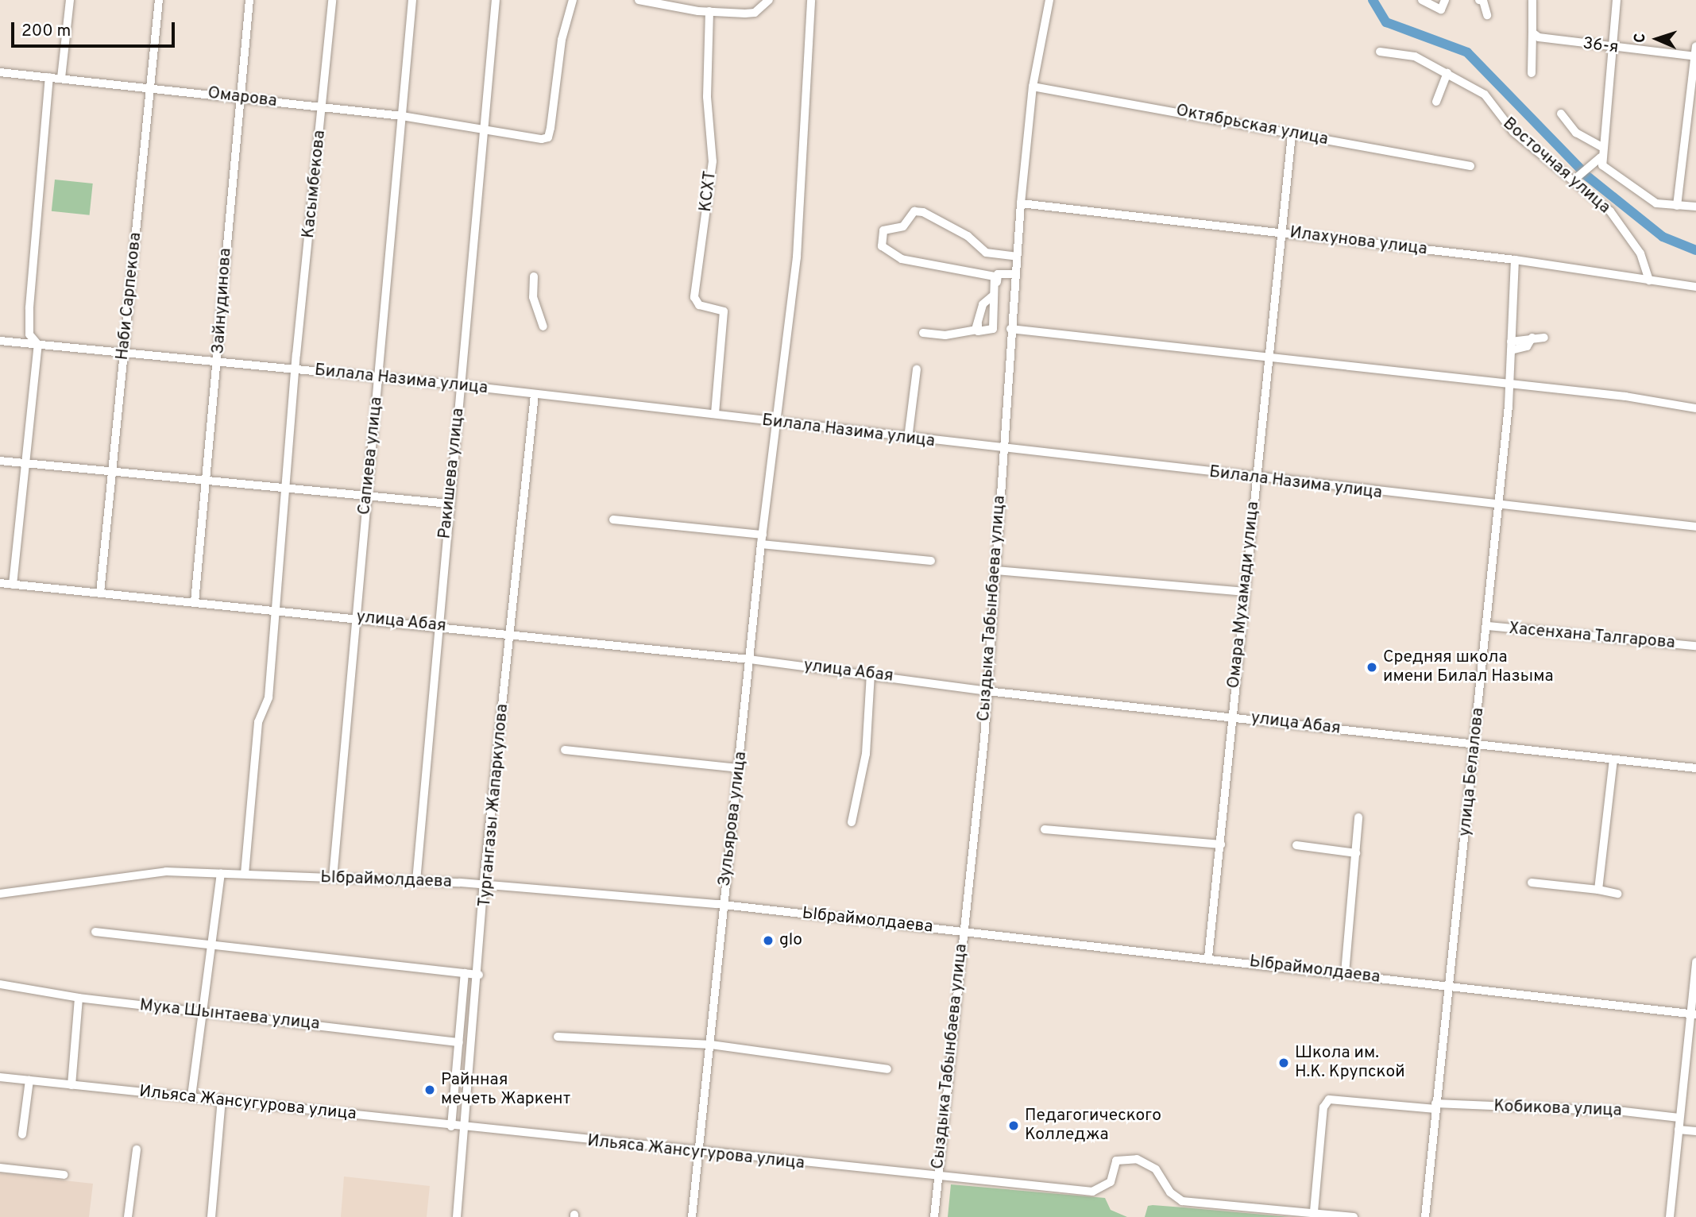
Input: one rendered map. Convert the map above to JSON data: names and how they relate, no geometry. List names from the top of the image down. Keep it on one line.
{"streets":{"street":["36-я","Омарова","Октябрьская улица","Восточная улица","Касымбекова","КСХТ","Илахунова улица","Наби Сарпекова","Зайнудинова","Билала Назима улица","Сапиева улица","Ракишева улица","Омара Мухамади улица","Сыздыка Табынбаева улица","улица Абая","Хасенхана Талгарова","улица Белалова","Тургангазы Жапаркулова","Зульярова улица","Ыбраймолдаева","Мука Шынтаева улица","Ильяса Жансугурова улица","Кобикова улица"]},"crossings":[["Омарова","Касымбекова"],["Омарова","Наби Сарпекова"],["Омарова","Зайнудинова"],["Омарова","Сапиева улица"],["Омарова","Ракишева улица"],["Октябрьская улица","Омара Мухамади улица"],["Октябрьская улица","Сыздыка Табынбаева улица"],["Восточная улица","Илахунова улица"],["Касымбекова","Билала Назима улица"],["Касымбекова","улица Абая"],["Касымбекова","Ыбраймолдаева"],["КСХТ","Билала Назима улица"],["Илахунова улица","Омара Мухамади улица"],["Илахунова улица","Сыздыка Табынбаева улица"],["Илахунова улица","улица Белалова"],["Наби Сарпекова","Билала Назима улица"],["Наби Сарпекова","улица Абая"],["Зайнудинова","Билала Назима улица"],["Зайнудинова","улица Абая"],["Билала Назима улица","Сапиева улица"],["Билала Назима улица","Ракишева улица"],["Билала Назима улица","Омара Мухамади улица"],["Билала Назима улица","Сыздыка Табынбаева улица"],["Билала Назима улица","улица Белалова"],["Билала Назима улица","Тургангазы Жапаркулова"],["Билала Назима улица","Зульярова улица"],["Сапиева улица","улица Абая"],["Сапиева улица","Ыбраймолдаева"],["Ракишева улица","улица Абая"],["Ракишева улица","Ыбраймолдаева"],["Омара Мухамади улица","улица Абая"],["Омара Мухамади улица","Ыбраймолдаева"],["Сыздыка Табынбаева улица","улица Абая"],["Сыздыка Табынбаева улица","Ыбраймолдаева"],["Сыздыка Табынбаева улица","Ильяса Жансугурова улица"],["улица Абая","улица Белалова"],["улица Абая","Тургангазы Жапаркулова"],["улица Абая","Зульярова улица"],["Хасенхана Талгарова","улица Белалова"],["улица Белалова","Ыбраймолдаева"],["улица Белалова","Кобикова улица"],["Тургангазы Жапаркулова","Ыбраймолдаева"],["Тургангазы Жапаркулова","Ильяса Жансугурова улица"],["Зульярова улица","Ыбраймолдаева"],["Зульярова улица","Ильяса Жансугурова улица"],["Ильяса Жансугурова улица","Кобикова улица"]],"places":["Средняя школа имени Билал Назыма","glo","Школа им. Н.К. Крупской","Райнная мечеть Жаркент","Педагогического Колледжа"],"scale_bar":"200 m","north":"left"}
